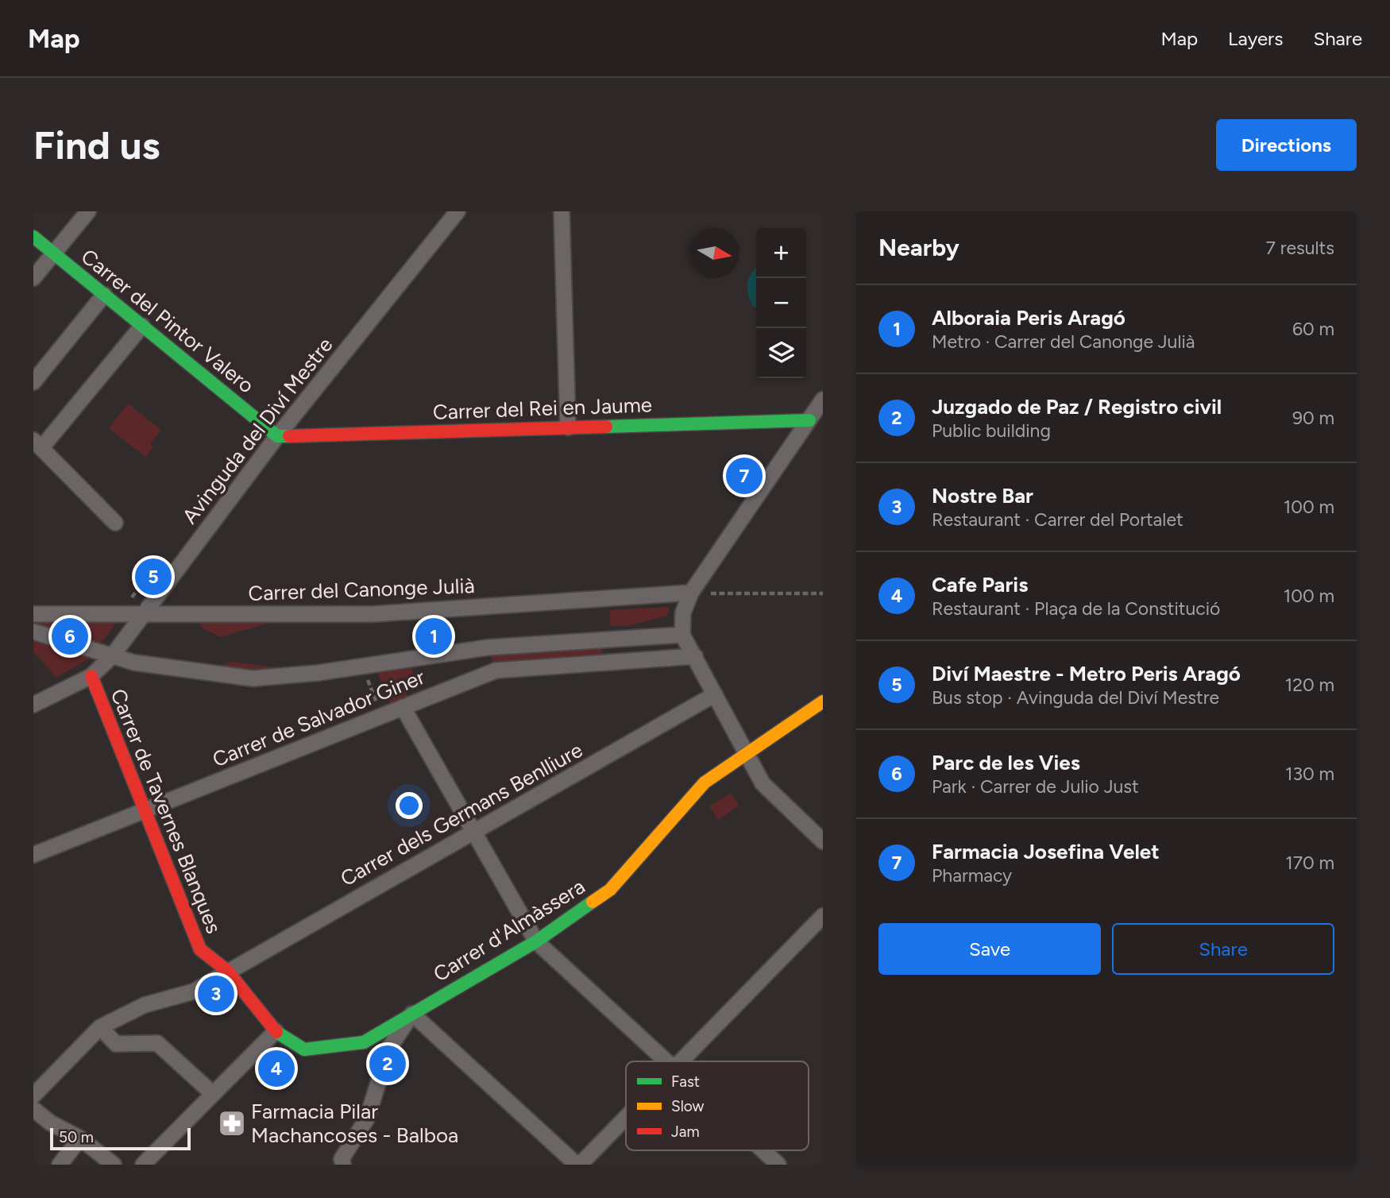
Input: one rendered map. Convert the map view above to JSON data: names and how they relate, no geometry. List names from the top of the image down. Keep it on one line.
{"streets":{"street":["Carrer del Pintor Valero","Carrer del Rei en Jaume","Avinguda del Diví Mestre","Carrer del Canonge Julià","Carrer de Salvador Giner","Carrer de Tavernes Blanques","Carrer dels Germans Benlliure","Carrer d'Almàssera"]},"crossings":[["Carrer del Pintor Valero","Carrer del Rei en Jaume"],["Carrer del Pintor Valero","Avinguda del Diví Mestre"],["Carrer del Rei en Jaume","Avinguda del Diví Mestre"],["Avinguda del Diví Mestre","Carrer del Canonge Julià"],["Avinguda del Diví Mestre","Carrer de Tavernes Blanques"],["Carrer de Salvador Giner","Carrer de Tavernes Blanques"],["Carrer de Tavernes Blanques","Carrer dels Germans Benlliure"],["Carrer de Tavernes Blanques","Carrer d'Almàssera"]],"places":{"pharmacy":["Farmacia Pilar Machancoses - Balboa"]},"legend":["Fast","Slow","Jam"],"scale_bar":"50 m","north":"right","page":{"header":"Map","nav":["Map","Layers","Share"],"buttons":["Directions",["Save","Share"]],"title":"Find us","heading":["Nearby","7 results"],"map_buttons":["+","−"],"list":[{"mark":"1","name":"Alboraia Peris Aragó","note":"Metro · Carrer del Canonge Julià","value":"60 m"},{"mark":"2","name":"Juzgado de Paz / Registro civil","note":"Public building","value":"90 m"},{"mark":"3","name":"Nostre Bar","note":"Restaurant · Carrer del Portalet","value":"100 m"},{"mark":"4","name":"Cafe Paris","note":"Restaurant · Plaça de la Constitució","value":"100 m"},{"mark":"5","name":"Diví Maestre - Metro Peris Aragó","note":"Bus stop · Avinguda del Diví Mestre","value":"120 m"},{"mark":"6","name":"Parc de les Vies","note":"Park · Carrer de Julio Just","value":"130 m"},{"mark":"7","name":"Farmacia Josefina Velet","note":"Pharmacy","value":"170 m"}],"pins":["7","5","1","6","3","2","4"],"scale":"50 m"}}
